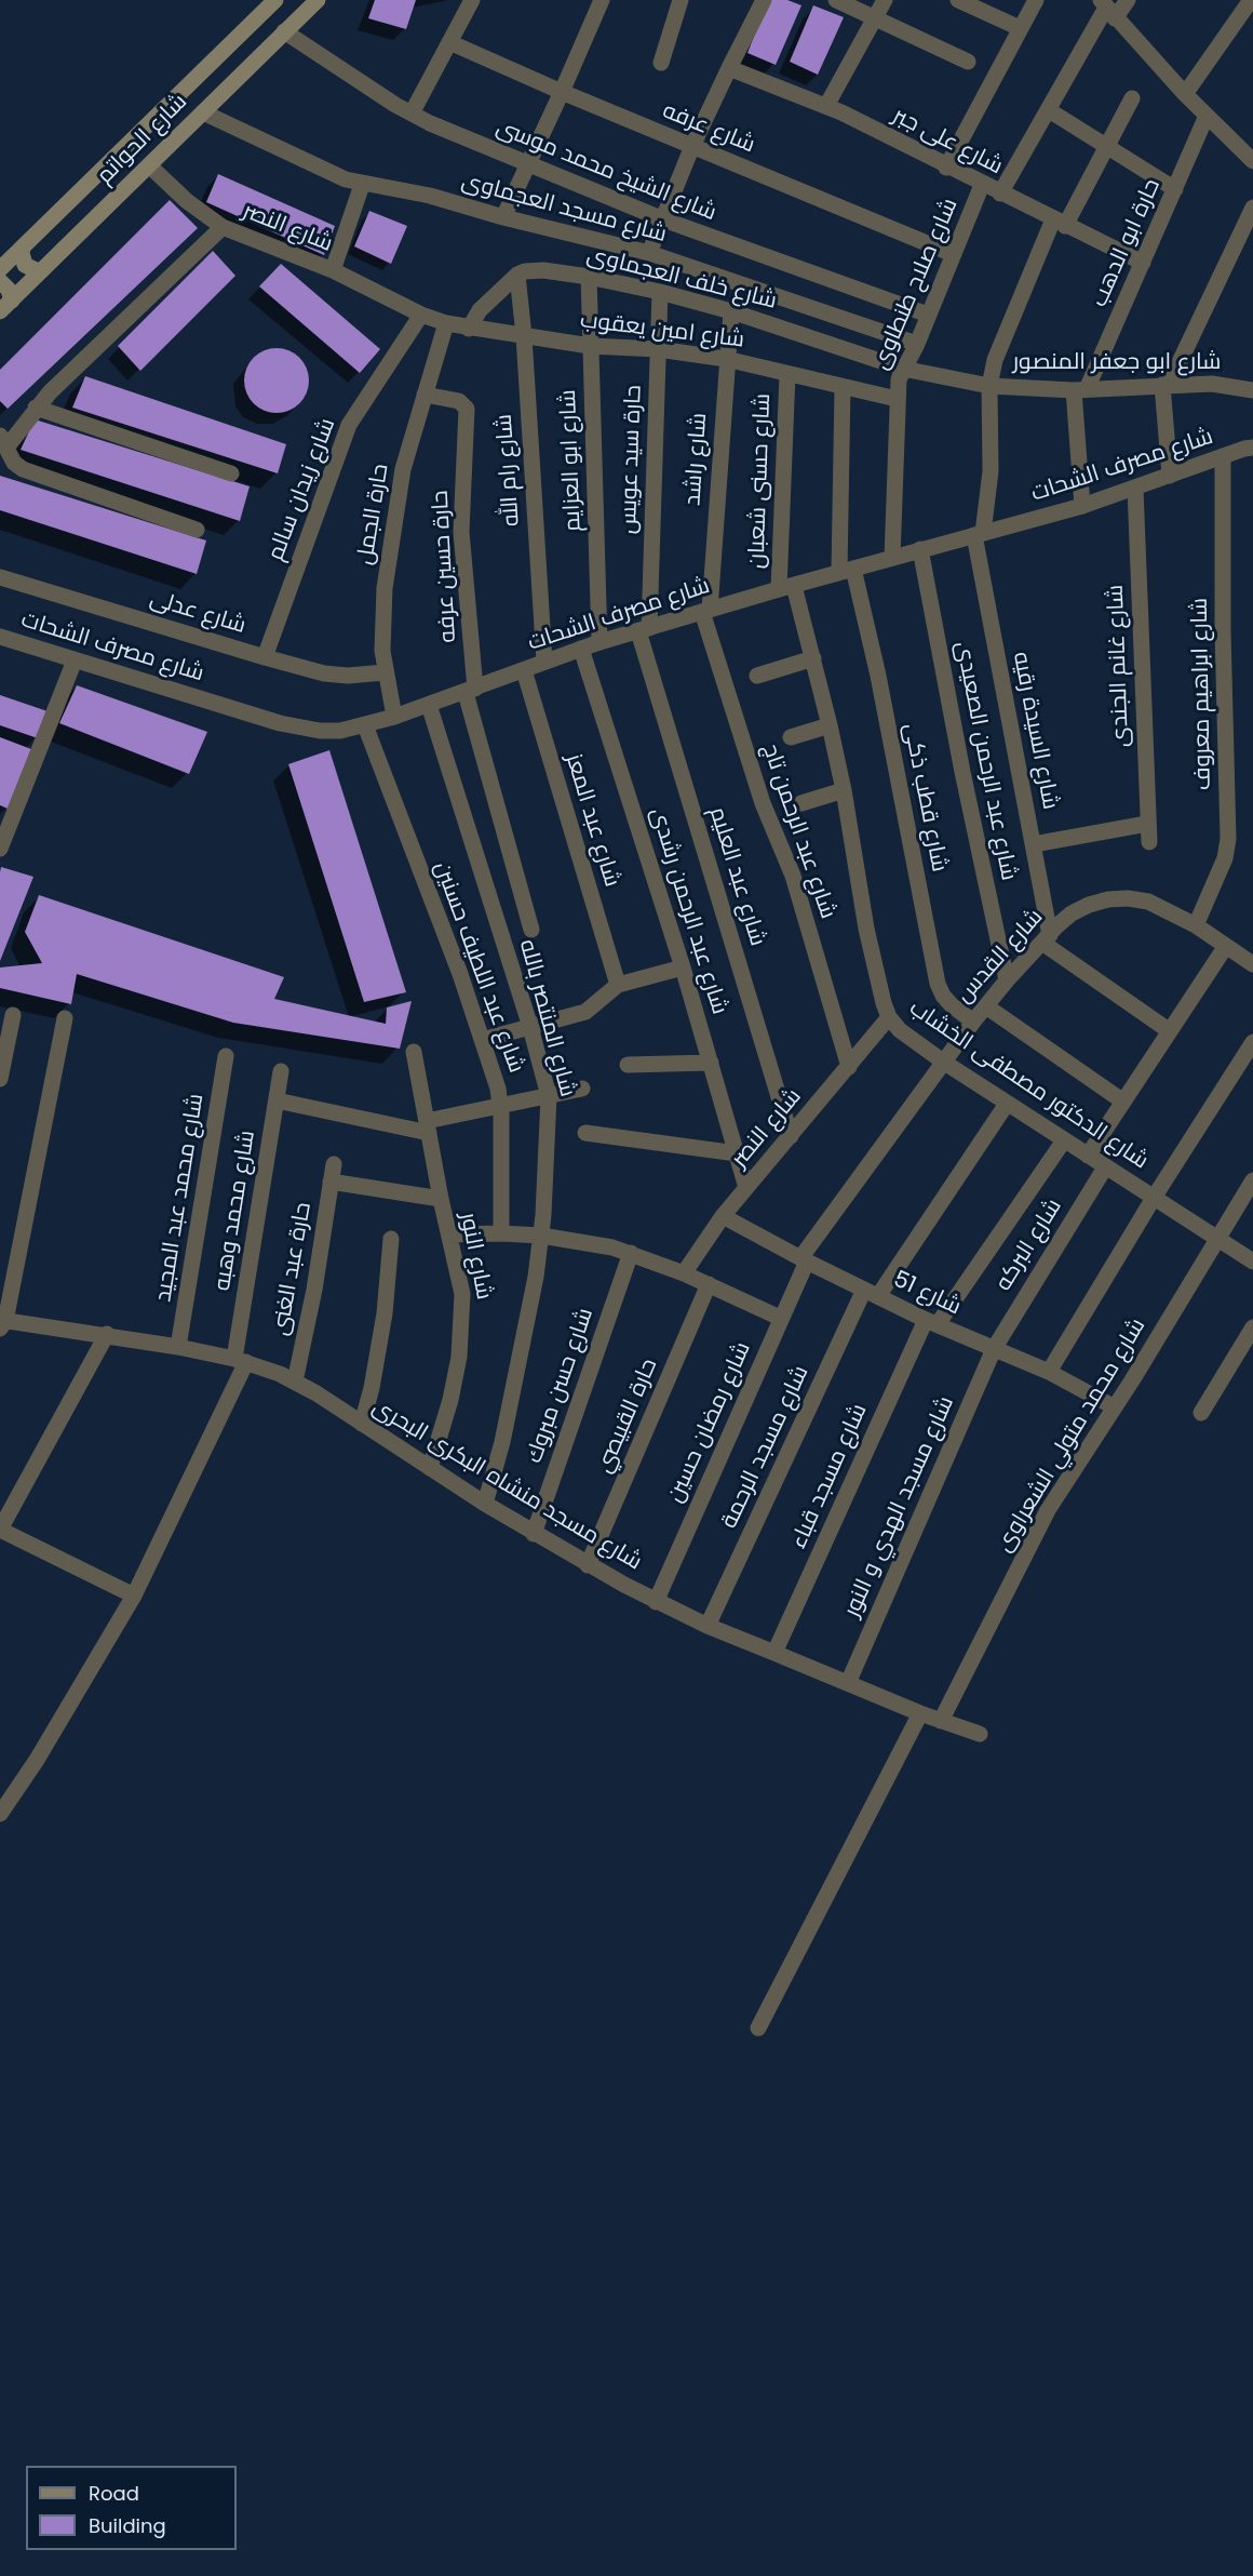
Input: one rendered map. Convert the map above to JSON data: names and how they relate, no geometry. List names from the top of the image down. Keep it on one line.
{"streets":{"main road":["شارع الحواتم"],"street":["شارع عرفه","شارع على جبر","شارع الشيخ محمد موسى","شارع مسجد العجماوى","شارع النصر","حارة ابو الدهب","شارع خلف العجماوى","شارع صلاح طنطاوى","شارع امين يعقوب","شارع ابو جعفر المنصور","حارة سيد عويس","شارع راشد","شارع ابو العزايم","شارع مصرف الشحات","شارع رام الله","شارع حسنى شعبان","شارع زيدان سالم","حارة الجمل","حارة حسين عرفه","شارع عدلى","شارع غانم الجندى","شارع ابراهيم معروف","شارع السيدة رقيه","شارع عبد الرحمن الصعيدى","شارع قطب ذكى","شارع عبد المعز","شارع عبد الرحمن تاج","شارع عبد العليم","شارع عبد الرحمن رشدى","شارع القدس","شارع عبد اللطيف حسنين","شارع المنتصر بالله","شارع الدكتور مصطفى الخشاب","شارع محمد عبد المجيد","شارع محمد وهبه","شارع البركه","شارع النور","حارة عبد الغنى","شارع 51","شارع حسن مبروك","حارة القبيصي","شارع رمضان حسين","شارع محمد متولي الشعراوى","شارع مسجد الرحمة","شارع مسجد قباء","شارع مسجد منشاه البكرى البحرى","شارع مسجد الهدي و النور"]},"crossings":[["شارع عرفه","شارع صلاح طنطاوى"],["شارع الحواتم","شارع الشيخ محمد موسى"],["شارع الحواتم","شارع مسجد العجماوى"],["شارع الحواتم","شارع النصر"],["شارع على جبر","حارة ابو الدهب"],["شارع على جبر","شارع صلاح طنطاوى"],["شارع على جبر","شارع السيدة رقيه"],["شارع الشيخ محمد موسى","شارع صلاح طنطاوى"],["شارع مسجد العجماوى","شارع صلاح طنطاوى"],["شارع النصر","شارع امين يعقوب"],["شارع النصر","شارع زيدان سالم"],["شارع النصر","شارع عبد الرحمن تاج"],["شارع النصر","شارع عبد العليم"],["شارع النصر","شارع عبد الرحمن رشدى"],["شارع النصر","شارع الدكتور مصطفى الخشاب"],["شارع النصر","شارع 51"],["حارة ابو الدهب","شارع ابو جعفر المنصور"],["شارع خلف العجماوى","شارع صلاح طنطاوى"],["شارع خلف العجماوى","شارع ابو جعفر المنصور"],["شارع خلف العجماوى","حارة سيد عويس"],["شارع خلف العجماوى","شارع راشد"],["شارع خلف العجماوى","شارع ابو العزايم"],["شارع خلف العجماوى","شارع رام الله"],["شارع صلاح طنطاوى","شارع امين يعقوب"],["شارع صلاح طنطاوى","شارع ابو جعفر المنصور"],["شارع صلاح طنطاوى","شارع مصرف الشحات"],["شارع امين يعقوب","حارة سيد عويس"],["شارع امين يعقوب","شارع راشد"],["شارع امين يعقوب","شارع ابو العزايم"],["شارع امين يعقوب","شارع رام الله"],["شارع امين يعقوب","شارع حسنى شعبان"],["شارع امين يعقوب","شارع زيدان سالم"],["شارع امين يعقوب","حارة الجمل"],["شارع امين يعقوب","شارع قطب ذكى"],["شارع ابو جعفر المنصور","شارع السيدة رقيه"],["حارة سيد عويس","شارع مصرف الشحات"],["حارة سيد عويس","شارع عبد العليم"],["شارع راشد","شارع مصرف الشحات"],["شارع راشد","شارع عبد الرحمن تاج"],["شارع ابو العزايم","شارع مصرف الشحات"],["شارع مصرف الشحات","شارع رام الله"],["شارع مصرف الشحات","شارع حسنى شعبان"],["شارع مصرف الشحات","حارة الجمل"],["شارع مصرف الشحات","حارة حسين عرفه"],["شارع مصرف الشحات","شارع غانم الجندى"],["شارع مصرف الشحات","شارع ابراهيم معروف"],["شارع مصرف الشحات","شارع السيدة رقيه"],["شارع مصرف الشحات","شارع عبد الرحمن الصعيدى"],["شارع مصرف الشحات","شارع قطب ذكى"],["شارع مصرف الشحات","شارع عبد المعز"],["شارع مصرف الشحات","شارع عبد الرحمن تاج"],["شارع مصرف الشحات","شارع عبد العليم"],["شارع مصرف الشحات","شارع عبد الرحمن رشدى"],["شارع مصرف الشحات","شارع عبد اللطيف حسنين"],["شارع مصرف الشحات","شارع المنتصر بالله"],["شارع مصرف الشحات","شارع الدكتور مصطفى الخشاب"],["شارع حسنى شعبان","شارع الدكتور مصطفى الخشاب"],["شارع زيدان سالم","شارع عدلى"],["حارة الجمل","حارة حسين عرفه"],["حارة الجمل","شارع عدلى"],["شارع ابراهيم معروف","شارع القدس"],["شارع السيدة رقيه","شارع القدس"],["شارع عبد الرحمن الصعيدى","شارع القدس"],["شارع قطب ذكى","شارع القدس"],["شارع القدس","شارع الدكتور مصطفى الخشاب"],["شارع القدس","شارع 51"],["شارع القدس","شارع رمضان حسين"],["شارع المنتصر بالله","شارع مسجد منشاه البكرى البحرى"],["شارع الدكتور مصطفى الخشاب","شارع البركه"],["شارع الدكتور مصطفى الخشاب","شارع محمد متولي الشعراوى"],["شارع الدكتور مصطفى الخشاب","شارع مسجد الرحمة"],["شارع الدكتور مصطفى الخشاب","شارع مسجد قباء"],["شارع محمد عبد المجيد","شارع مسجد منشاه البكرى البحرى"],["شارع محمد وهبه","شارع مسجد منشاه البكرى البحرى"],["شارع البركه","شارع 51"],["شارع البركه","شارع مسجد الهدي و النور"],["شارع النور","شارع مسجد منشاه البكرى البحرى"],["حارة عبد الغنى","شارع مسجد منشاه البكرى البحرى"],["شارع 51","شارع رمضان حسين"],["شارع 51","شارع محمد متولي الشعراوى"],["شارع 51","شارع مسجد الرحمة"],["شارع 51","شارع مسجد قباء"],["شارع 51","شارع مسجد الهدي و النور"],["شارع حسن مبروك","شارع مسجد منشاه البكرى البحرى"],["حارة القبيصي","شارع مسجد منشاه البكرى البحرى"],["شارع رمضان حسين","شارع مسجد منشاه البكرى البحرى"],["شارع محمد متولي الشعراوى","شارع مسجد منشاه البكرى البحرى"],["شارع مسجد الرحمة","شارع مسجد منشاه البكرى البحرى"],["شارع مسجد قباء","شارع مسجد منشاه البكرى البحرى"],["شارع مسجد منشاه البكرى البحرى","شارع مسجد الهدي و النور"]],"legend":["Road","Building"]}
